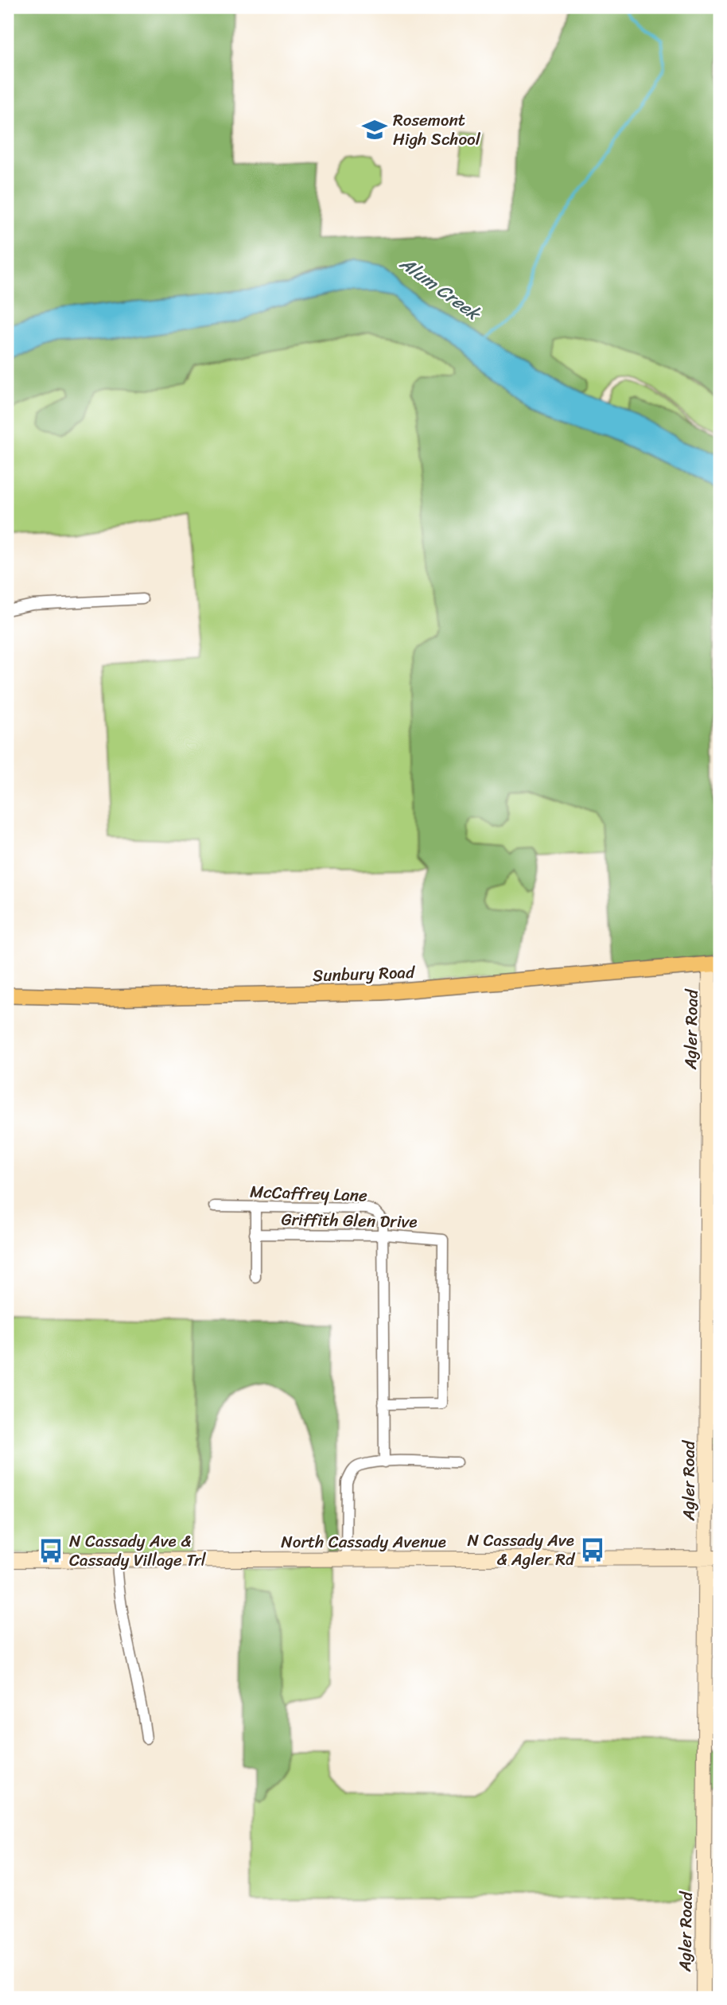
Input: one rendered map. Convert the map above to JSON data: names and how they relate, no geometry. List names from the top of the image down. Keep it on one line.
{"streets":{"main road":["Sunbury Road","Agler Road","North Cassady Avenue"],"street":["McCaffrey Lane","Griffith Glen Drive"]},"crossings":[["Sunbury Road","Agler Road"],["Agler Road","North Cassady Avenue"],["McCaffrey Lane","Griffith Glen Drive"]],"water":["Alum Creek"],"places":{"school or university":["Rosemont High School"],"bus stop":["N Cassady Ave & Agler Rd","N Cassady Ave & Cassady Village Trl"]}}
